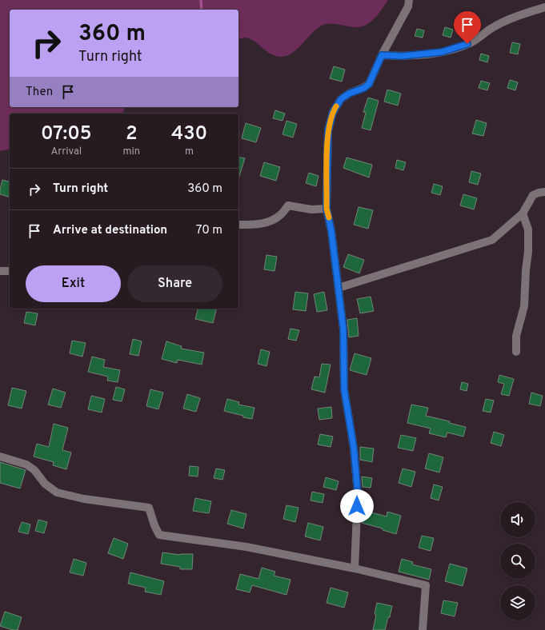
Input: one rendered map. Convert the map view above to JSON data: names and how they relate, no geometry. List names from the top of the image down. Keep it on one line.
{"page":{"turn":["360 m","Turn right"],"then":"Then","eta":["07:05","Arrival","2","min","430","m"],"list":[{"name":"Turn right","value":"360 m"},{"name":"Arrive at destination","value":"70 m"}],"buttons":["Exit","Share"]}}
